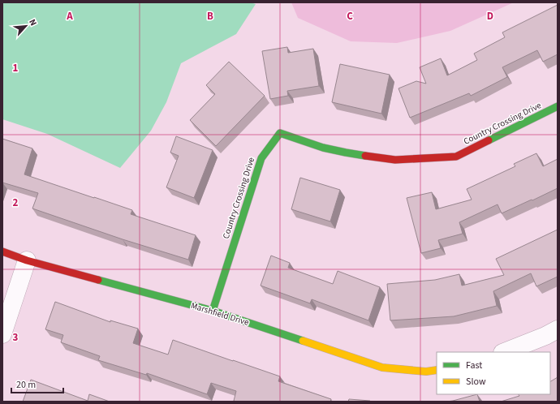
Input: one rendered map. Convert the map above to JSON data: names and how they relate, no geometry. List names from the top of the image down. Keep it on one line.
{"streets":{"street":["Country Crossing Drive","Marshfield Drive"]},"crossings":[["Country Crossing Drive","Marshfield Drive"]],"legend":["Fast","Slow"],"scale_bar":"20 m","north":"top right","grid":{"columns":["A","B","C","D"],"rows":["1","2","3"]}}
